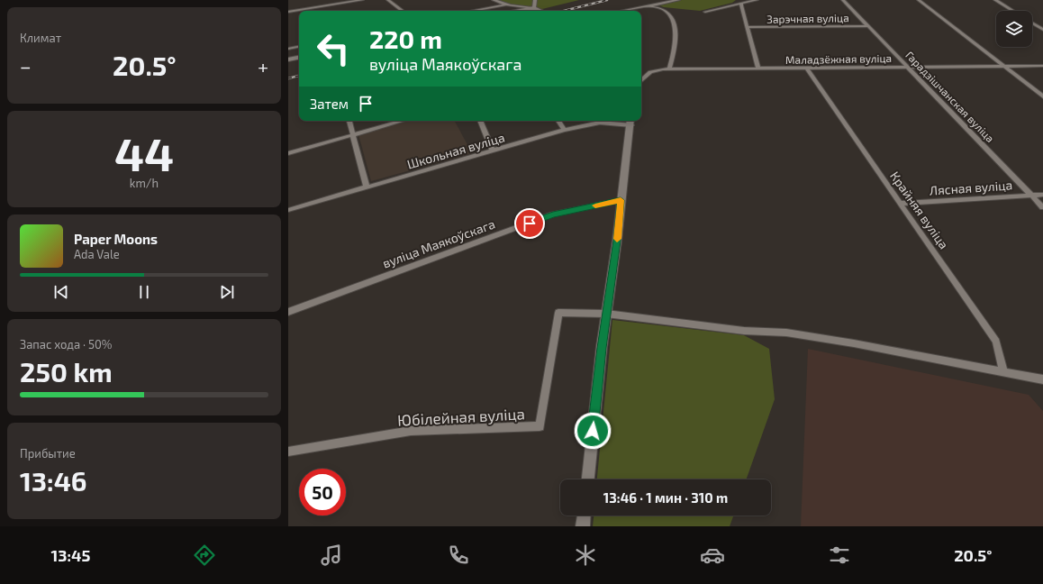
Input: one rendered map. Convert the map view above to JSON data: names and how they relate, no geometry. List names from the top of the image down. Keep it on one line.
{"streets":{"street":["Зарэчная вуліца","Маладзёжная вуліца","Гарадзішчанская вуліца","Школьная вуліца","Лясная вуліца","Крайняя вуліца","вуліца Маякоўскага","Юбілейная вуліца"]},"crossings":[["Зарэчная вуліца","Гарадзішчанская вуліца"],["Маладзёжная вуліца","Гарадзішчанская вуліца"],["Маладзёжная вуліца","Крайняя вуліца"],["Гарадзішчанская вуліца","Лясная вуліца"],["Лясная вуліца","Крайняя вуліца"]],"page":{"tile":["Климат",["44","km/h"],["Запас хода · 50%","250 km"],["Прибытие","13:46"]],"turn":["220 m","вуліца Маякоўскага"],"heat":["−","20.5°","+"],"then":"Затем","song":["Paper Moons","Ada Vale"],"limit":"50","trip":"13:46 · 1 мин · 310 m","tabs":["13:45","20.5°"]}}
